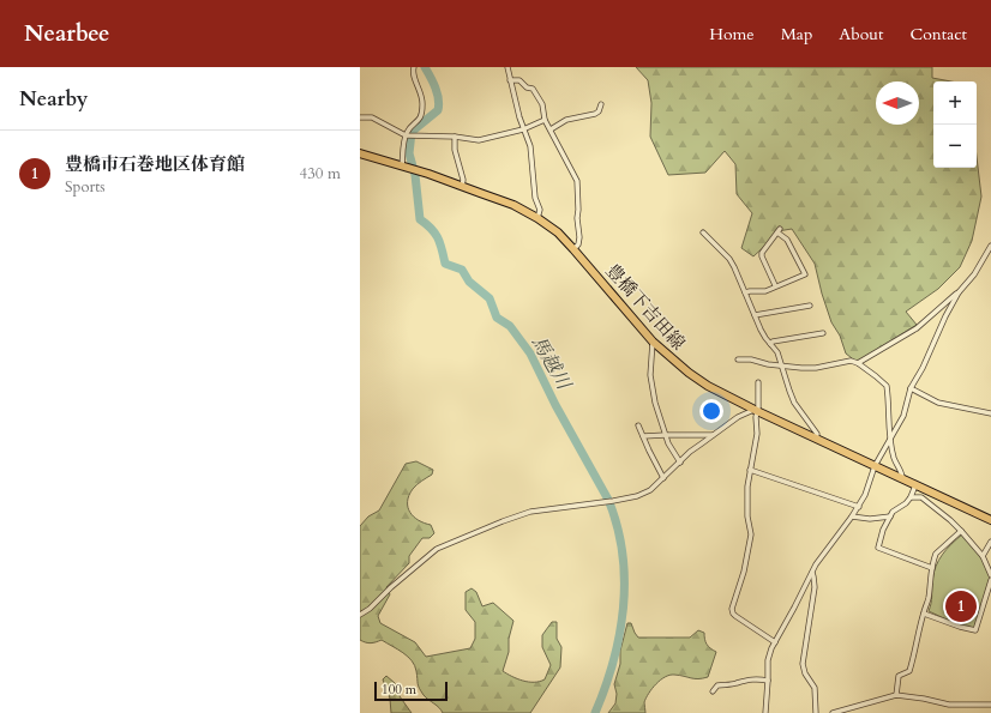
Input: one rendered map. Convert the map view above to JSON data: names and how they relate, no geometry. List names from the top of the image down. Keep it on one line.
{"streets":{"main road":["豊橋下吉田線"]},"water":["馬越川"],"scale_bar":"100 m","north":"left","page":{"header":"Nearbee","nav":["Home","Map","About","Contact"],"heading":"Nearby","map_buttons":["+","−"],"list":[{"mark":"1","name":"豊橋市石巻地区体育館","note":"Sports","value":"430 m"}],"pins":"1","scale":"100 m"}}
